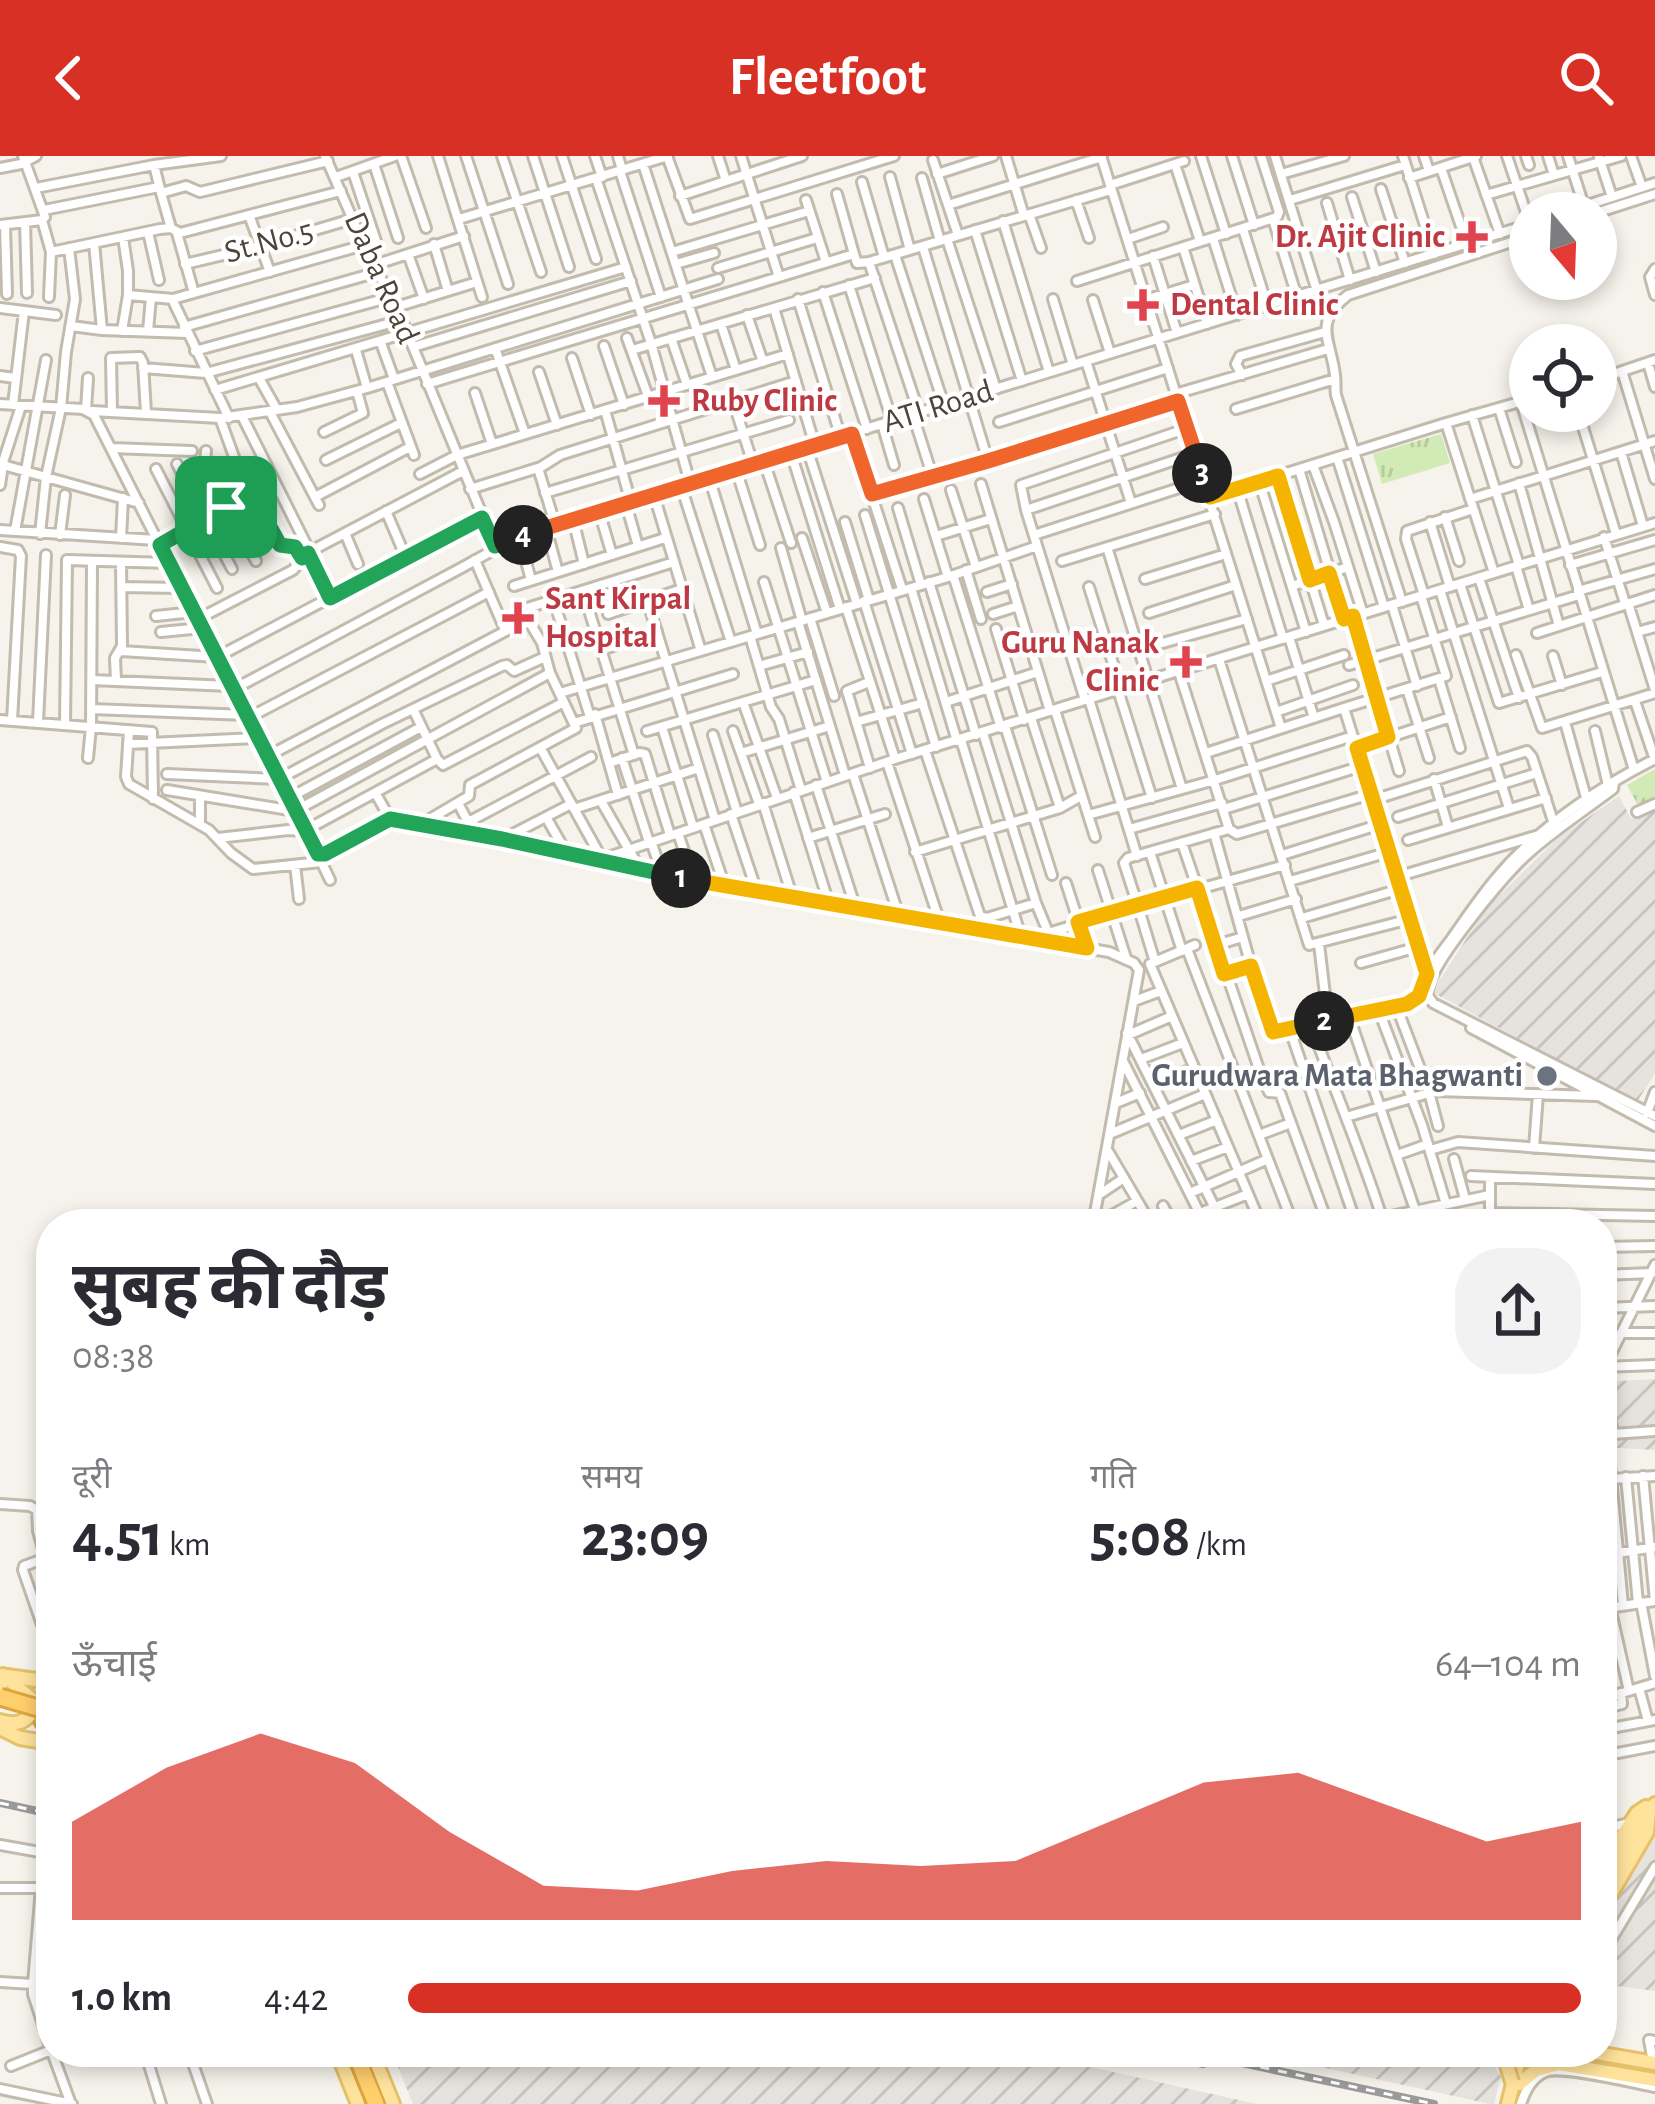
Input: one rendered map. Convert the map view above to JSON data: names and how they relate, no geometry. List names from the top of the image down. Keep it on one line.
{"streets":{"street":["St.No.5","Daba Road","ATI Road"]},"crossings":[["St.No.5","Daba Road"],["Daba Road","ATI Road"]],"places":{"health":["Dr. Ajit Clinic","Dental Clinic","Ruby Clinic","Sant Kirpal Hospital","Guru Nanak Clinic"],"other":["Gurudwara Mata Bhagwanti"]},"north":"bottom","page":{"header":"Fleetfoot","pins":["3","4","1","2"],"heading":["सुबह की दौड़","08:38"],"stats":[["दूरी","4.51 km"],["समय","23:09"],["गति","5:08 /km"]],"chart":["ऊँचाई","64–104 m"],"list":[{"name":"1.0 km","note":"4:42"}]}}
